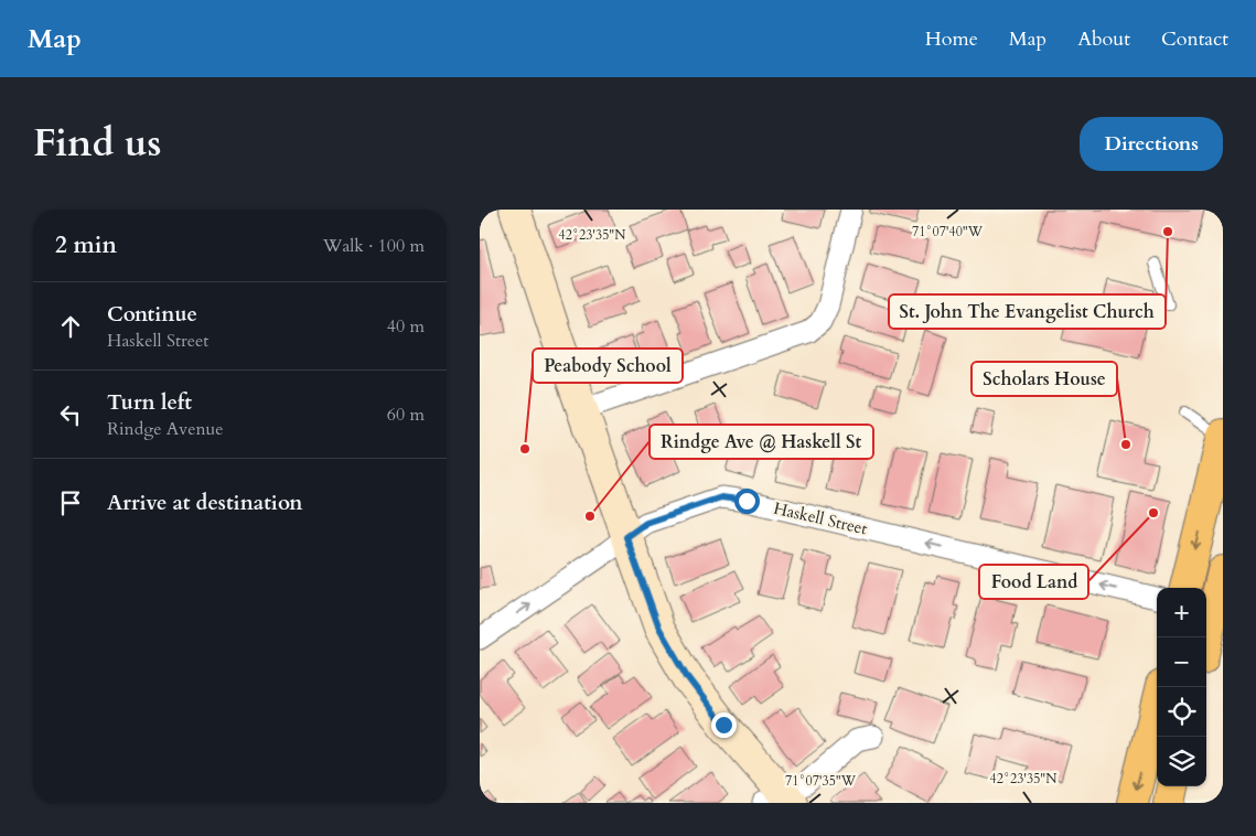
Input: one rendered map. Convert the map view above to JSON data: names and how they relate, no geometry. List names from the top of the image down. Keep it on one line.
{"streets":{"street":["Haskell Street"]},"places":["St. John The Evangelist Church","Scholars House","Peabody School","Food Land","Rindge Ave @ Haskell St"],"page":{"header":"Map","nav":["Home","Map","About","Contact"],"title":"Find us","buttons":"Directions","heading":["2 min","Walk · 100 m"],"list":[["Continue","Haskell Street","40 m"],["Turn left","Rindge Avenue","60 m"],"Arrive at destination"],"map_buttons":["+","−"]},"coordinates":["71°07'40\"W","42°23'35\"N","71°07'35\"W"]}
